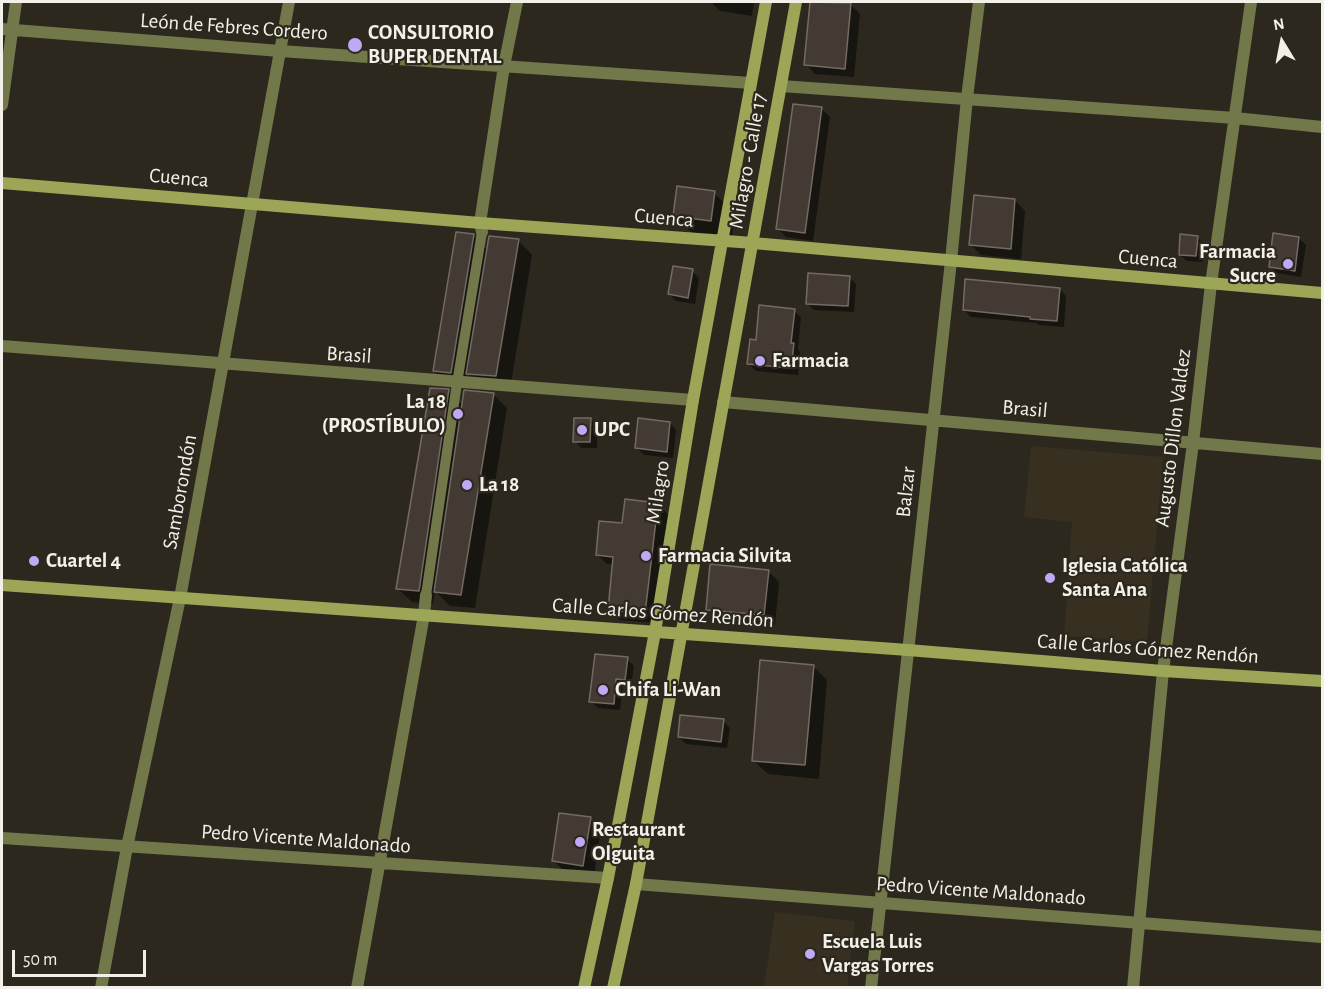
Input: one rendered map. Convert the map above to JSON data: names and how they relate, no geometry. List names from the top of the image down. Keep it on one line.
{"streets":{"main road":["Milagro - Calle 17","Cuenca","Milagro","Calle Carlos Gómez Rendón"],"street":["León de Febres Cordero","Brasil","Augusto Dillon Valdez","Samborondón","Balzar","Pedro Vicente Maldonado"]},"crossings":[["León de Febres Cordero","Samborondón"],["León de Febres Cordero","Milagro"],["Milagro - Calle 17","Cuenca"],["Cuenca","Augusto Dillon Valdez"],["Cuenca","Samborondón"],["Cuenca","Milagro"],["Cuenca","Balzar"],["Brasil","Augusto Dillon Valdez"],["Brasil","Samborondón"],["Brasil","Milagro"],["Brasil","Balzar"],["Augusto Dillon Valdez","Calle Carlos Gómez Rendón"],["Augusto Dillon Valdez","Pedro Vicente Maldonado"],["Samborondón","Calle Carlos Gómez Rendón"],["Samborondón","Pedro Vicente Maldonado"],["Milagro","Calle Carlos Gómez Rendón"],["Milagro","Pedro Vicente Maldonado"],["Balzar","Calle Carlos Gómez Rendón"],["Balzar","Pedro Vicente Maldonado"]],"places":["CONSULTORIO BUPER DENTAL","Farmacia Sucre","Farmacia","La 18 (PROSTÍBULO)","UPC","La 18","Farmacia Silvita","Cuartel 4","Iglesia Católica Santa Ana","Chifa Li-Wan","Restaurant Olguita","Escuela Luis Vargas Torres"],"scale_bar":"50 m","north":"top"}
